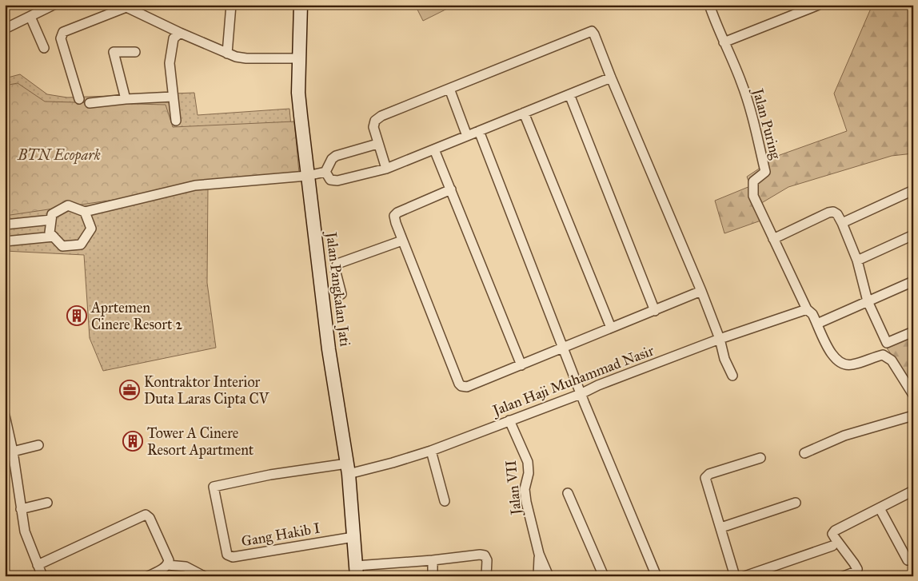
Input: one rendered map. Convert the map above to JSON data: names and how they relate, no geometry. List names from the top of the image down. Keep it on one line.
{"streets":{"main road":["Jalan Pangkalan Jati"],"street":["Jalan Puring","Jalan Haji Muhammad Nasir","Jalan VII","Gang Hakib I"]},"crossings":[["Jalan Puring","Jalan Haji Muhammad Nasir"],["Jalan Pangkalan Jati","Jalan Haji Muhammad Nasir"],["Jalan Pangkalan Jati","Gang Hakib I"],["Jalan Haji Muhammad Nasir","Jalan VII"],["Jalan Haji Muhammad Nasir","Gang Hakib I"]],"parks":["BTN Ecopark"],"places":{"building":["Aprtemen Cinere Resort 2","Tower A Cinere Resort Apartment"],"office":["Kontraktor Interior Duta Laras Cipta CV"]}}
